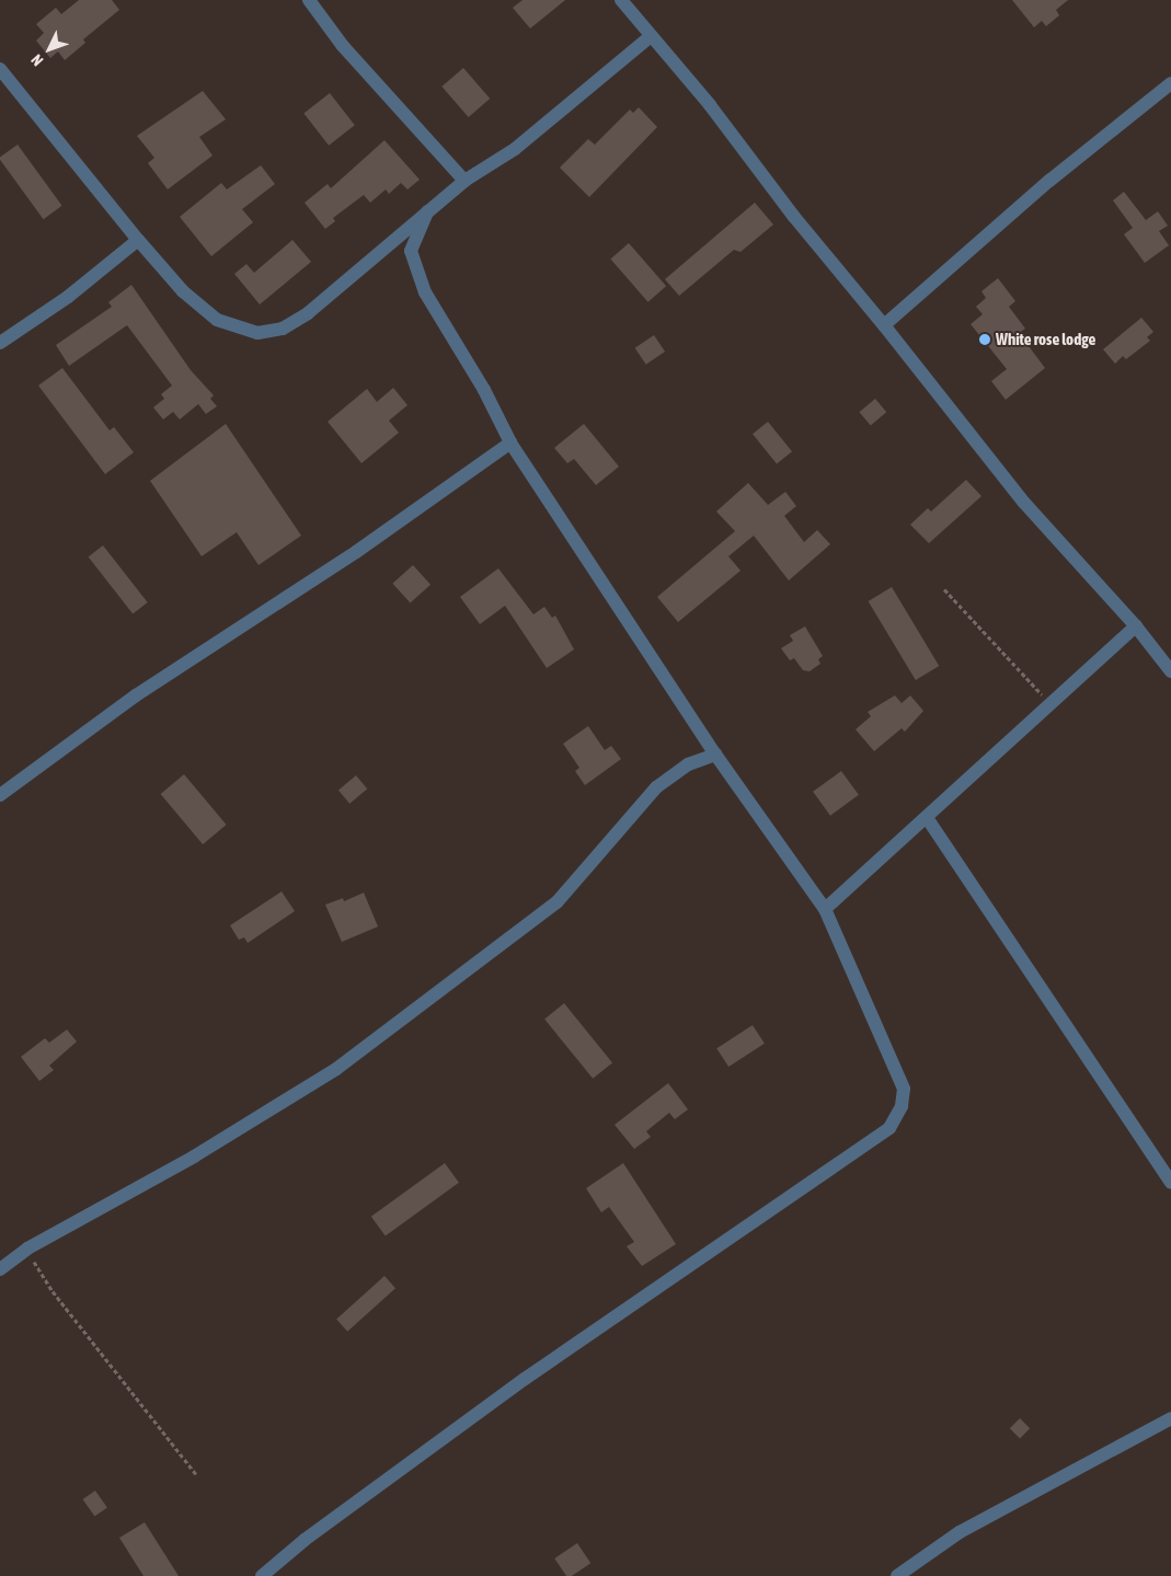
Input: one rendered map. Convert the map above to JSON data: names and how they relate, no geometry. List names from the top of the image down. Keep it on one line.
{"places":["White rose lodge"],"north":"bottom left"}
